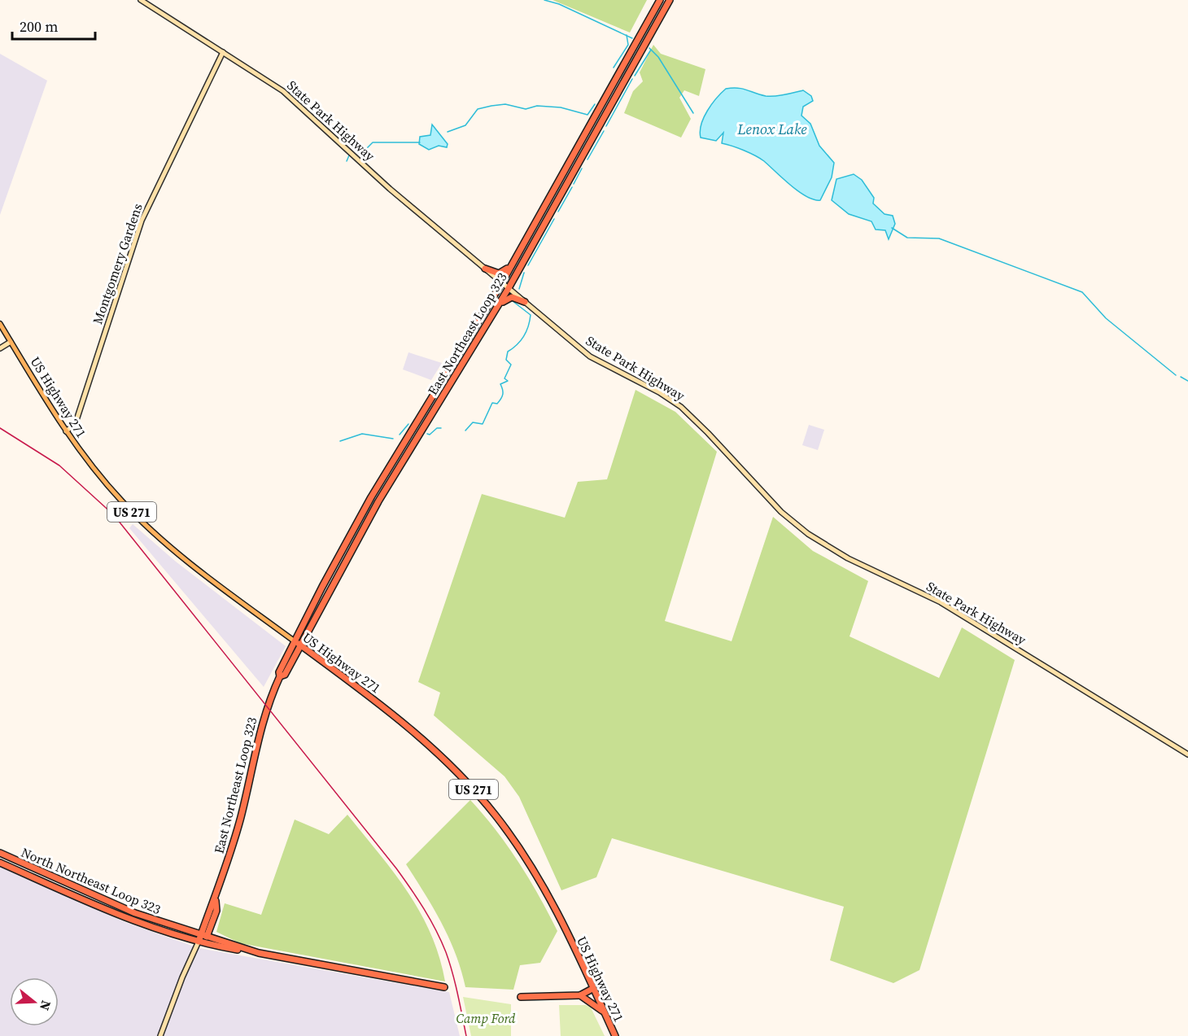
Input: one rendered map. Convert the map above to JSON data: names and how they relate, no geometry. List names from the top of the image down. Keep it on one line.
{"streets":{"highway":["East Northeast Loop 323","US Highway 271","US 271","North Northeast Loop 323"],"main road":["State Park Highway","Montgomery Gardens"]},"crossings":[["State Park Highway","Montgomery Gardens"],["State Park Highway","East Northeast Loop 323"],["Montgomery Gardens","US Highway 271"],["East Northeast Loop 323","US Highway 271"],["East Northeast Loop 323","North Northeast Loop 323"],["US Highway 271","US 271"]],"water":["Lenox Lake"],"parks":["Camp Ford"],"scale_bar":"200 m","north":"right"}
